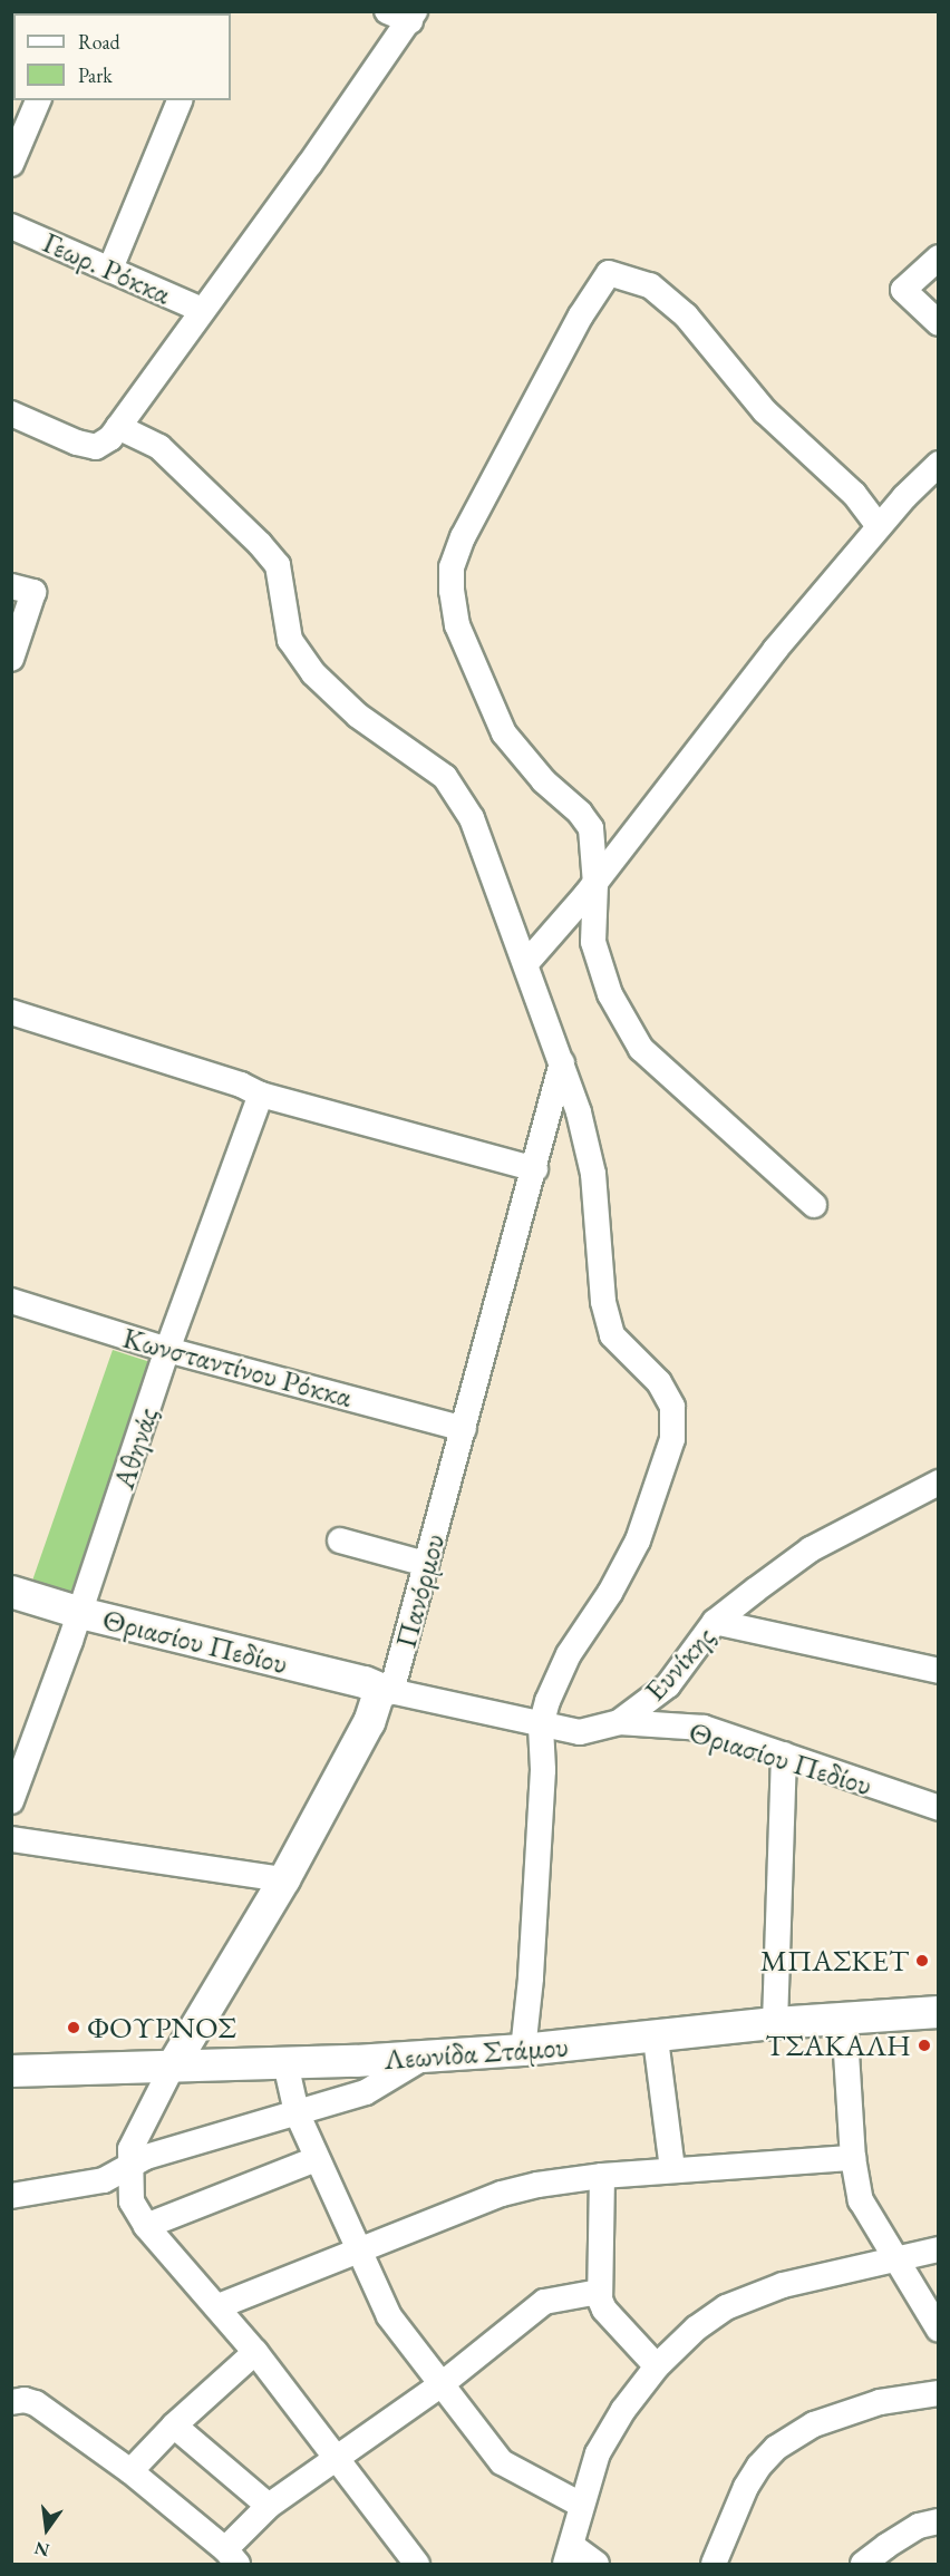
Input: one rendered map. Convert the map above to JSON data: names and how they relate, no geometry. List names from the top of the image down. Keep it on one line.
{"streets":{"main road":["Πανόρμου","Θριασίου Πεδίου","Λεωνίδα Στάμου"],"street":["Γεωρ. Ρόκκα","Κωνσταντίνου Ρόκκα","Αθηνάς","Ευνίκης"]},"crossings":[["Κωνσταντίνου Ρόκκα","Αθηνάς"],["Κωνσταντίνου Ρόκκα","Πανόρμου"],["Αθηνάς","Θριασίου Πεδίου"],["Πανόρμου","Θριασίου Πεδίου"],["Πανόρμου","Ευνίκης"],["Πανόρμου","Λεωνίδα Στάμου"],["Θριασίου Πεδίου","Ευνίκης"]],"places":["ΜΠΑΣΚΕΤ","ΦΟΥΡΝΟΣ","ΤΣΑΚΑΛΗ"],"legend":["Road","Park"],"north":"bottom"}
